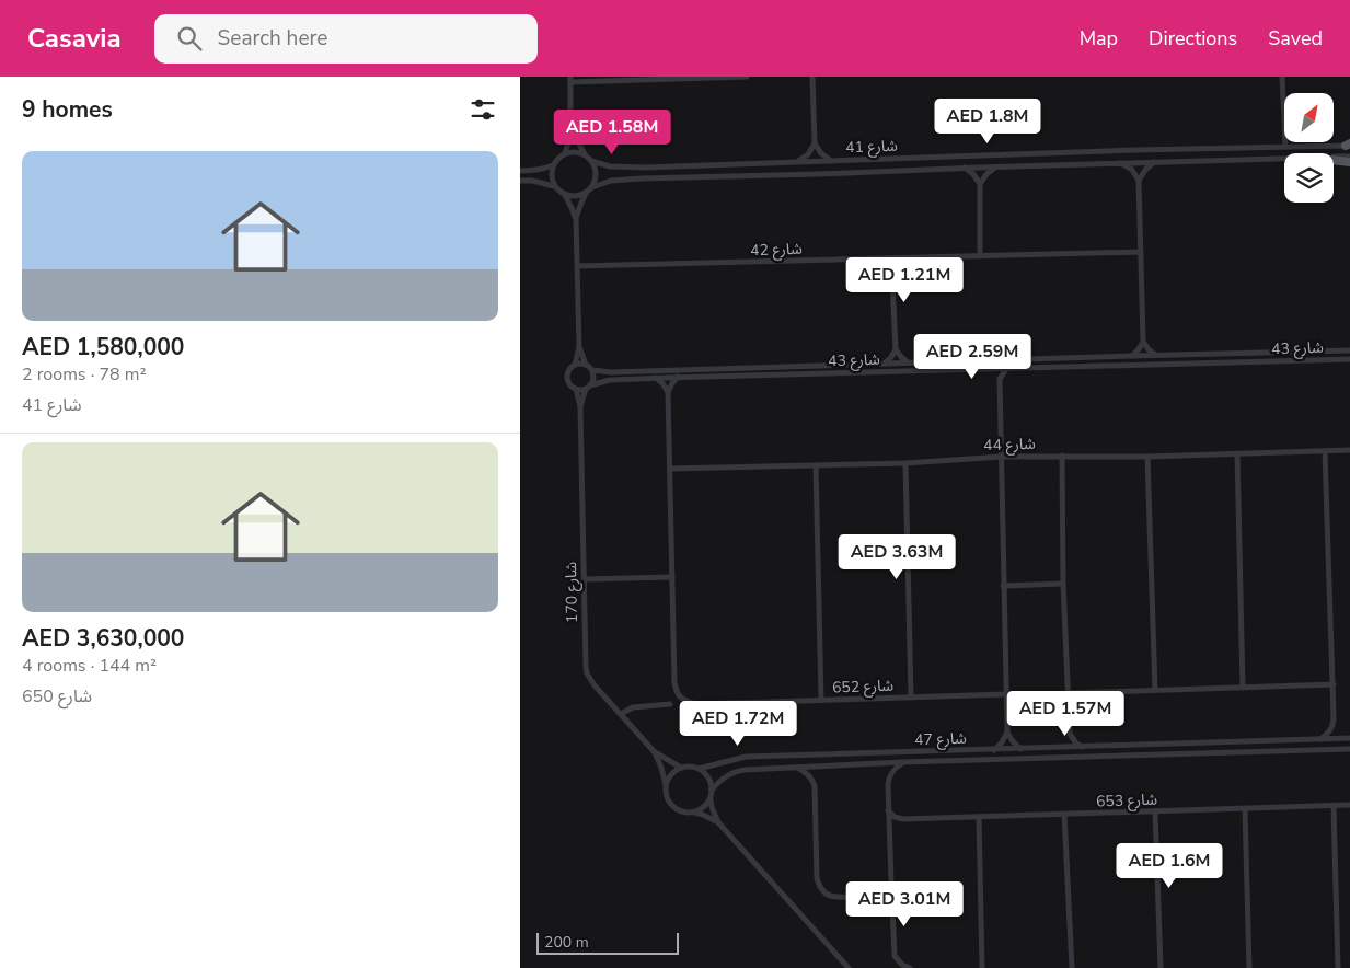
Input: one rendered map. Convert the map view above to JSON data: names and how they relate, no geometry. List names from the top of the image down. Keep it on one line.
{"streets":{"street":["شارع 41","شارع 42","شارع 43","شارع 44","شارع 170","شارع 652","شارع 47","شارع 653"]},"crossings":[["شارع 43","شارع 170"],["شارع 44","شارع 652"],["شارع 170","شارع 47"]],"scale_bar":"200 m","north":"top right","page":{"header":"Casavia","search":"Search here","nav":["Map","Directions","Saved"],"heading":"9 homes","price":["AED 1.8M","AED 1.58M","AED 1.21M","AED 2.59M","AED 3.63M","AED 1.57M","AED 1.72M","AED 1.6M","AED 3.01M"],"list":[{"name":"AED 1,580,000","note":"2 rooms · 78 m² · شارع 41"},{"name":"AED 3,630,000","note":"4 rooms · 144 m² · شارع 650"}],"scale":"200 m"}}
